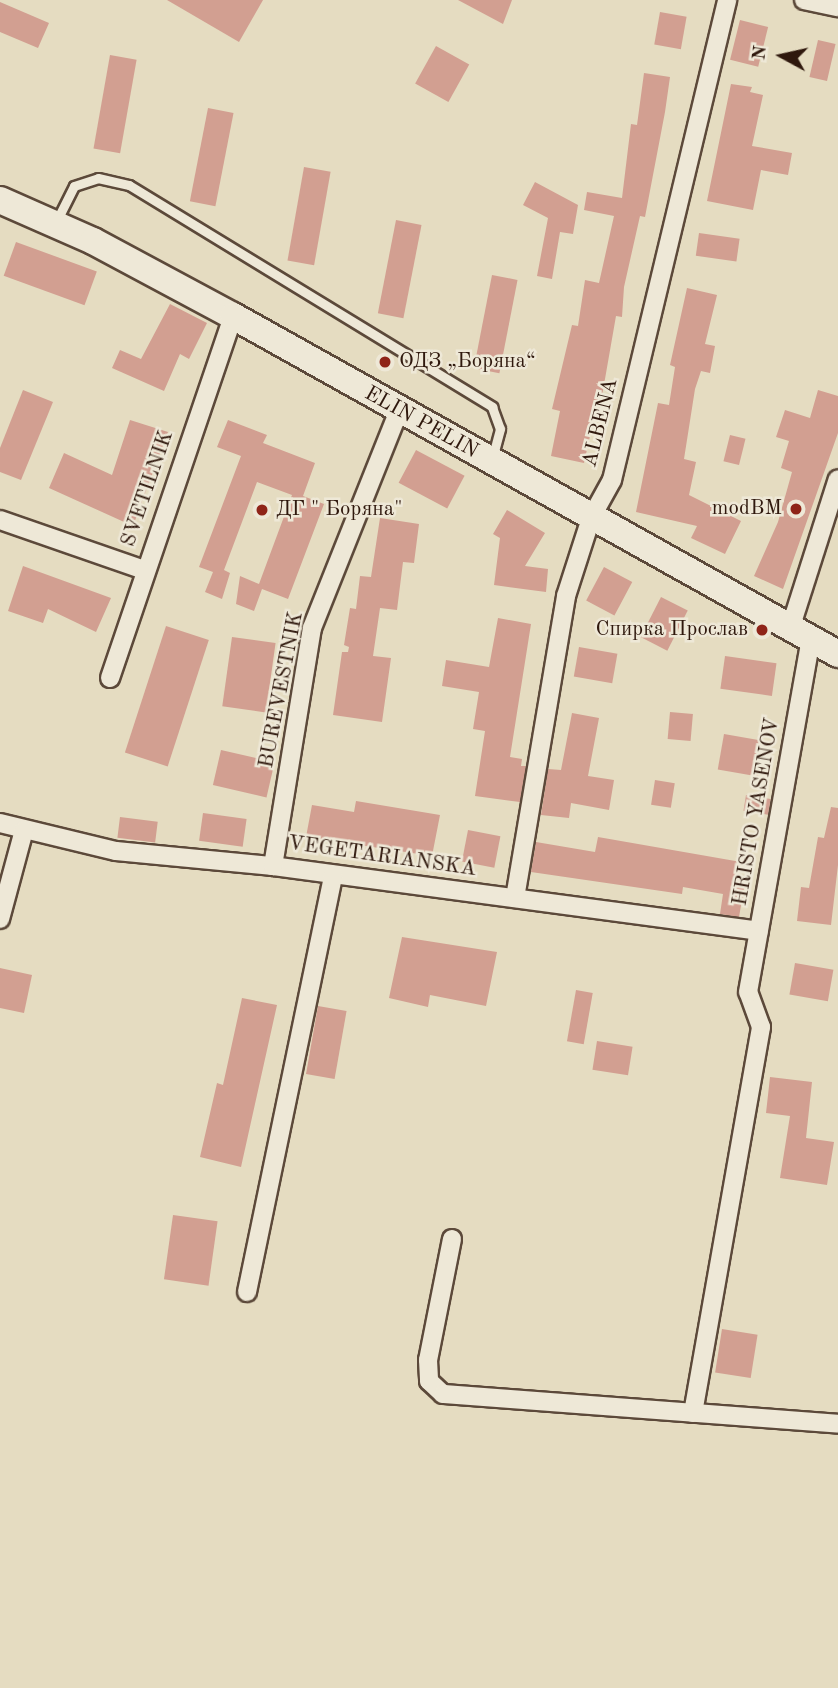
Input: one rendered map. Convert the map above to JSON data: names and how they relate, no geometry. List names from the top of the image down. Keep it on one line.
{"streets":{"street":["ELIN PELIN","ALBENA","SVETILNIK","BUREVESTNIK","HRISTO YASENOV","VEGETARIANSKA"]},"crossings":[["ELIN PELIN","ALBENA"],["ELIN PELIN","SVETILNIK"],["ELIN PELIN","BUREVESTNIK"],["ELIN PELIN","HRISTO YASENOV"],["ALBENA","VEGETARIANSKA"],["BUREVESTNIK","VEGETARIANSKA"],["HRISTO YASENOV","VEGETARIANSKA"]],"places":["ОДЗ „Боряна“","modBM","ДГ \" Боряна\"","Спирка Прослав"],"north":"left"}
